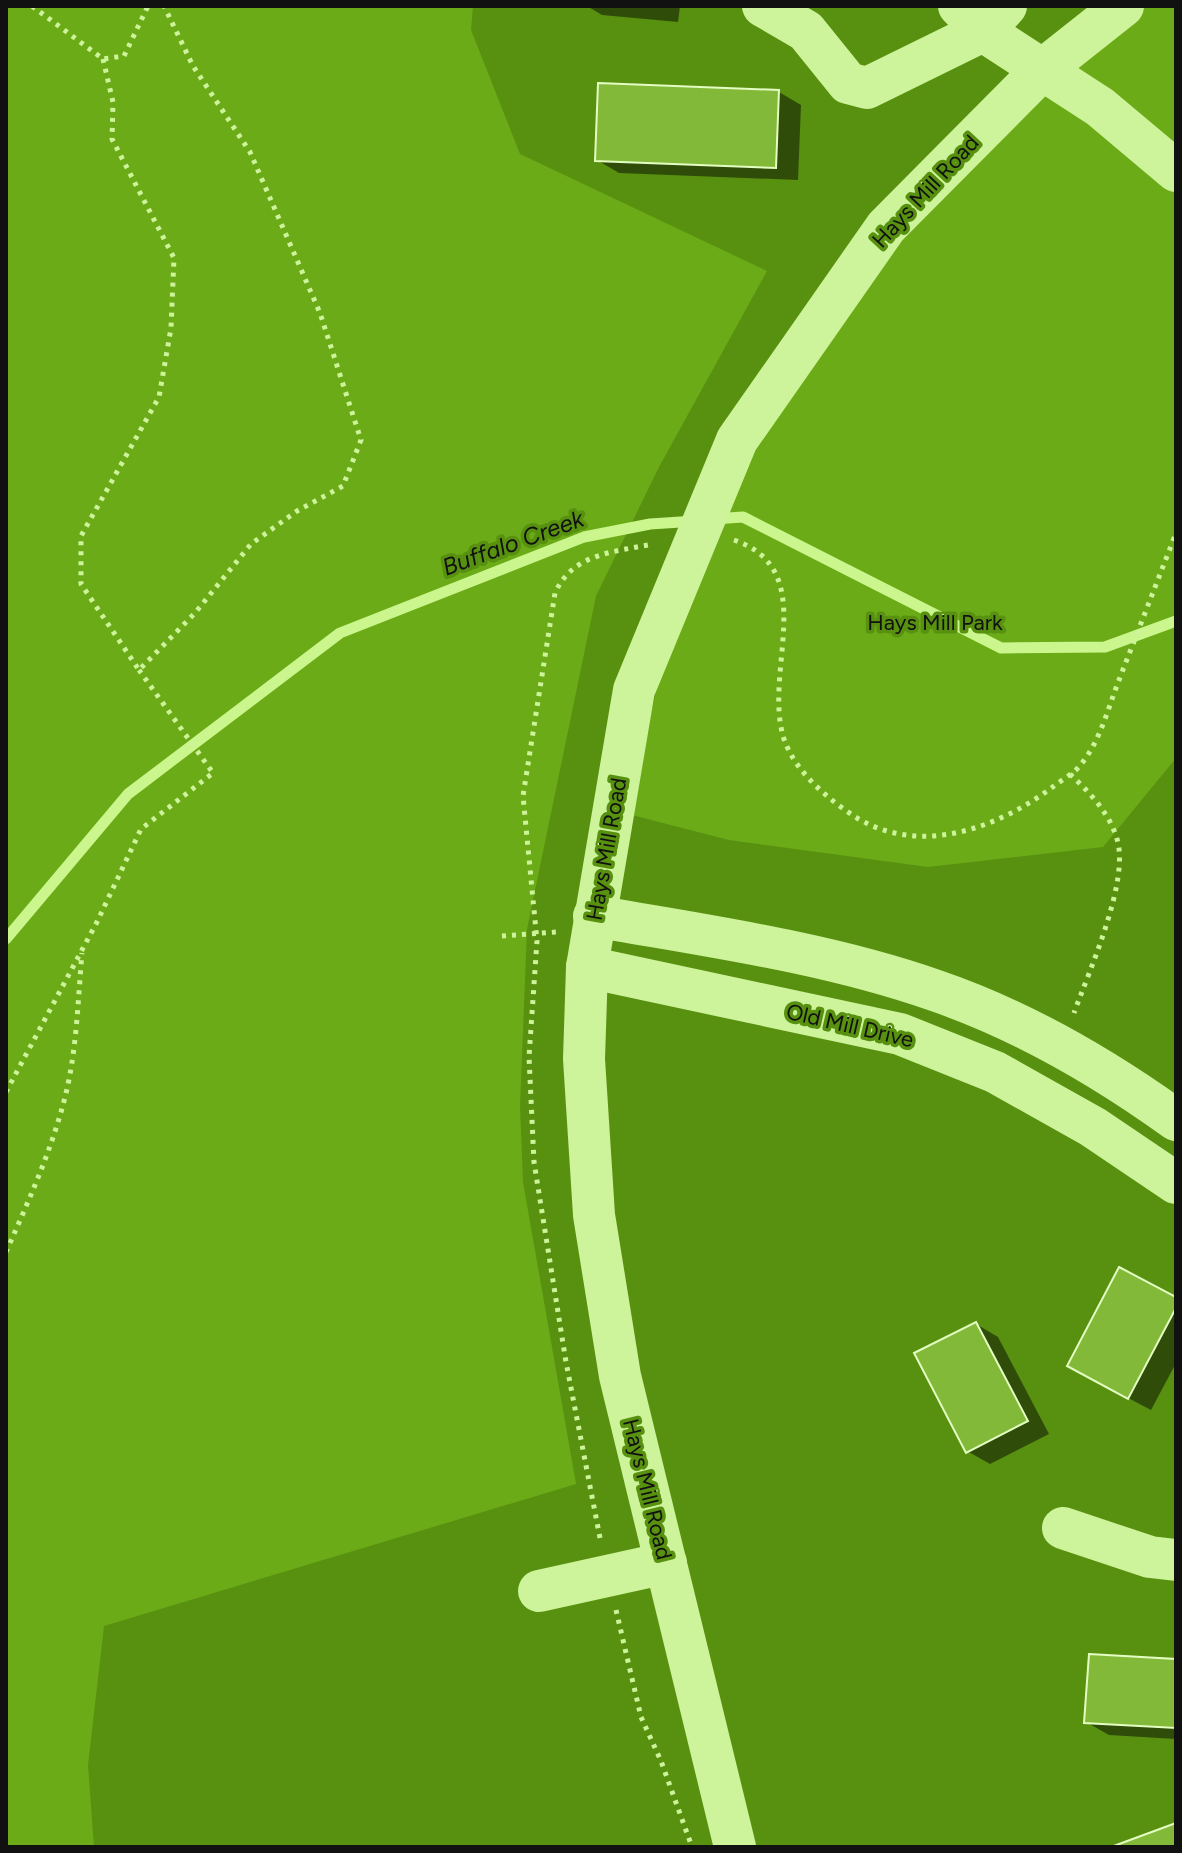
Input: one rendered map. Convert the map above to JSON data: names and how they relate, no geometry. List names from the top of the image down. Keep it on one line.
{"streets":{"street":["Hays Mill Road","Old Mill Drive"]},"crossings":[["Hays Mill Road","Old Mill Drive"]],"water":["Buffalo Creek"],"parks":["Hays Mill Park"]}
